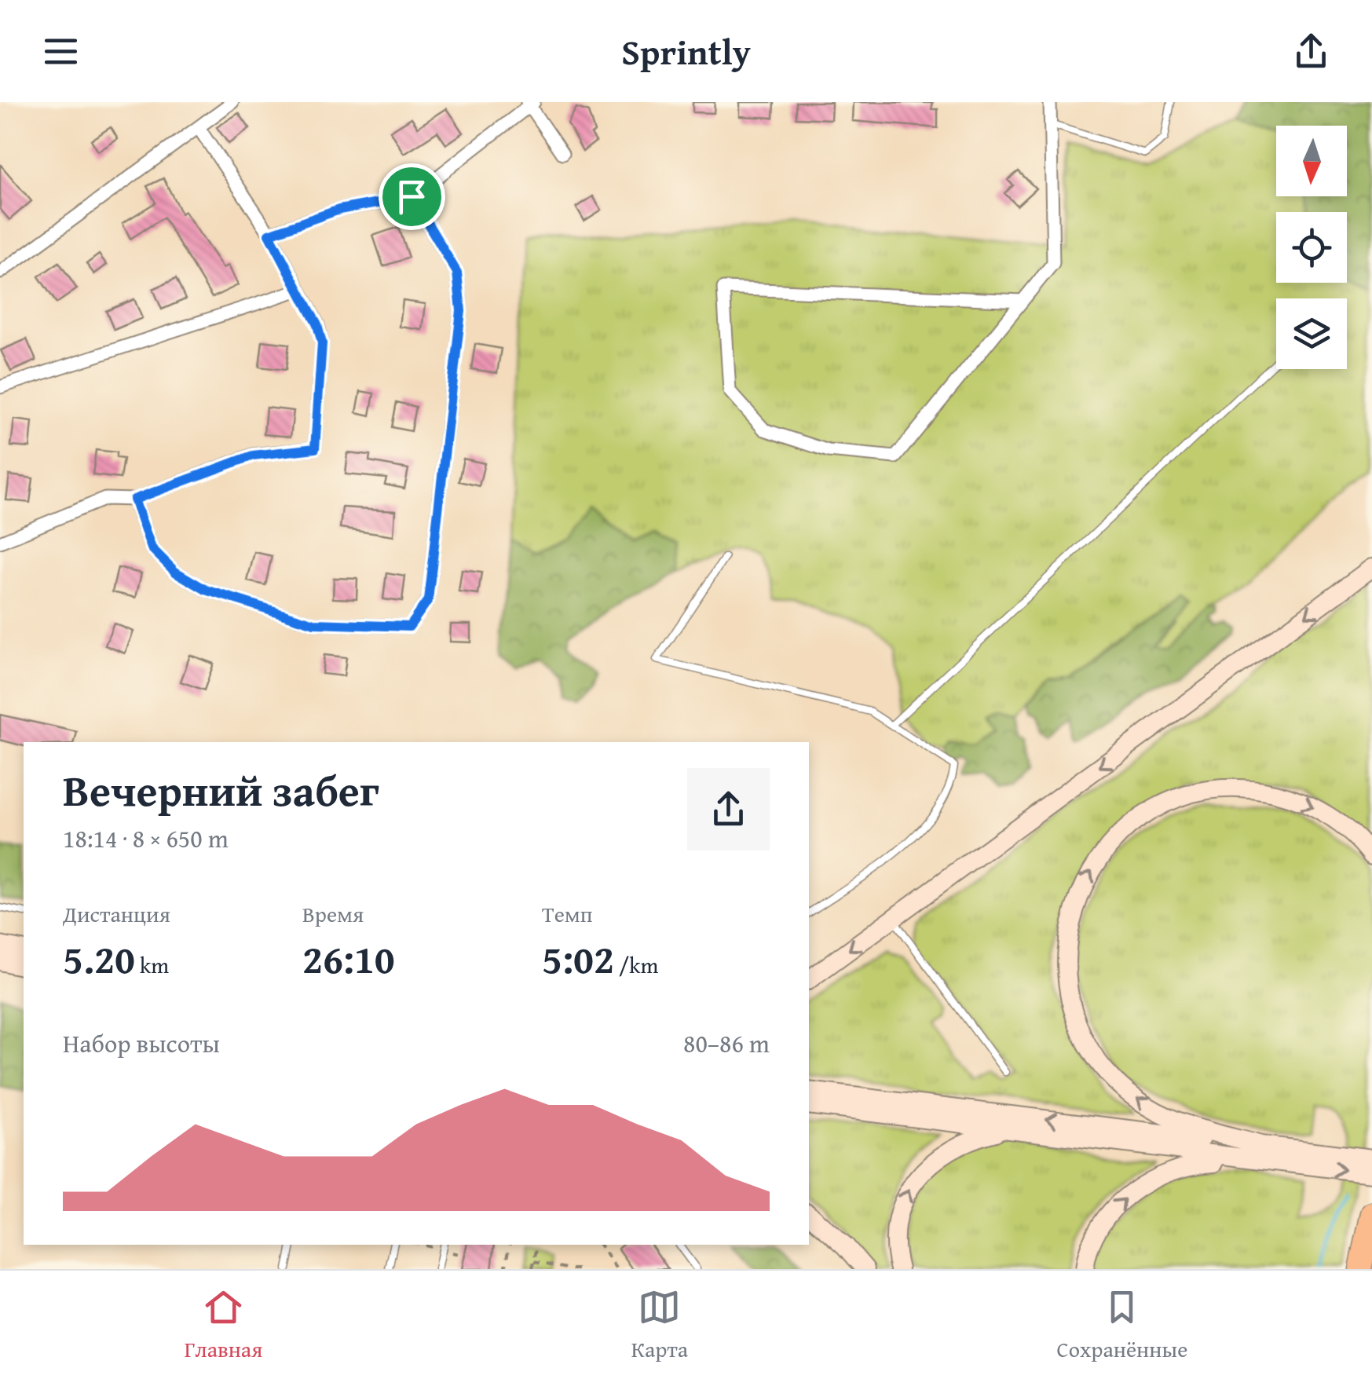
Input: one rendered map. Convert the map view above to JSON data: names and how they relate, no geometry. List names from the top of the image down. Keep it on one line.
{"north":"bottom","page":{"header":"Sprintly","heading":["Вечерний забег","18:14 · 8 × 650 m"],"stats":[["Дистанция","5.20 km"],["Время","26:10"],["Темп","5:02 /km"]],"chart":["Набор высоты","80–86 m"],"tabs":["Главная","Карта","Сохранённые"]}}
